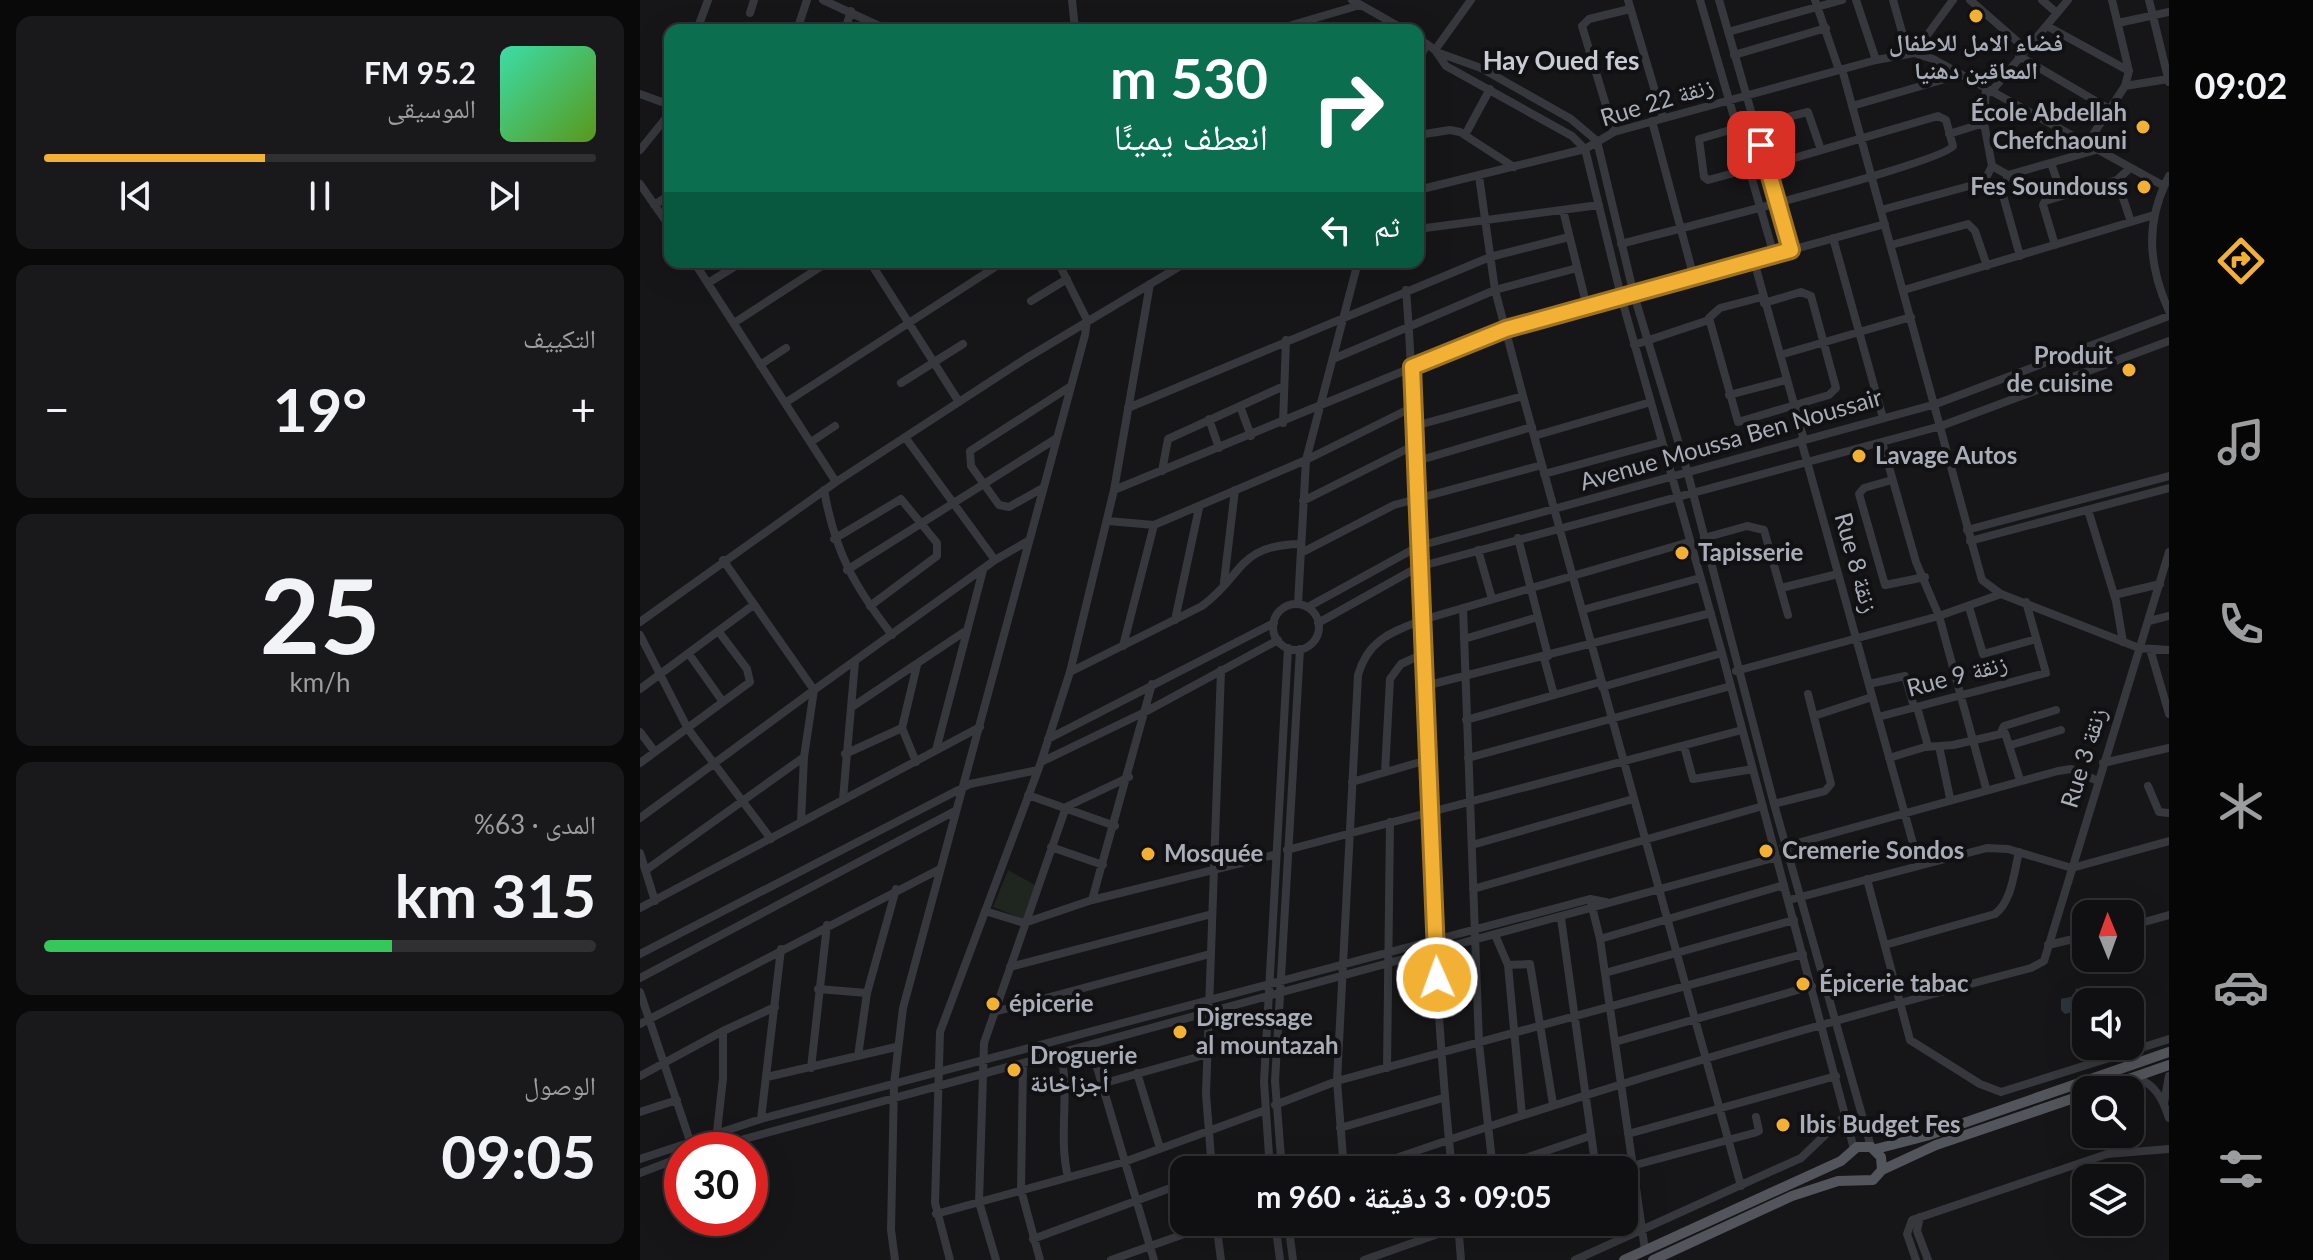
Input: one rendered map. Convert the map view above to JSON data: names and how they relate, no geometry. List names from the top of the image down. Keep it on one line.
{"streets":{"street":["Rue 22 زنقة","Avenue Moussa Ben Noussair","Rue 8 زنقة","Rue 9 زنقة","Rue 3 زنقة"]},"crossings":[["Avenue Moussa Ben Noussair","Rue 8 زنقة"],["Rue 8 زنقة","Rue 9 زنقة"]],"districts":["Hay Oued fes"],"places":["فضاء الامل للاطفال المعاقين دهنيا","École Abdellah Chefchaouni","Fes Soundouss","Produit de cuisine","Lavage Autos","Tapisserie","Cremerie Sondos","Mosquée","Épicerie tabac","épicerie","Digressage al mountazah","Droguerie أجزاخانة","Ibis Budget Fes"],"north":"top","page":{"tabs":"09:02","turn":["530 m","انعطف يمينًا"],"song":["95.2 FM","الموسيقى"],"then":"ثم","tile":["التكييف",["25","km/h"],["المدى · 63%","315 km"],["الوصول","09:05"]],"heat":["−","19°","+"],"limit":"30","trip":"09:05 · 3 دقيقة · 960 m"}}
